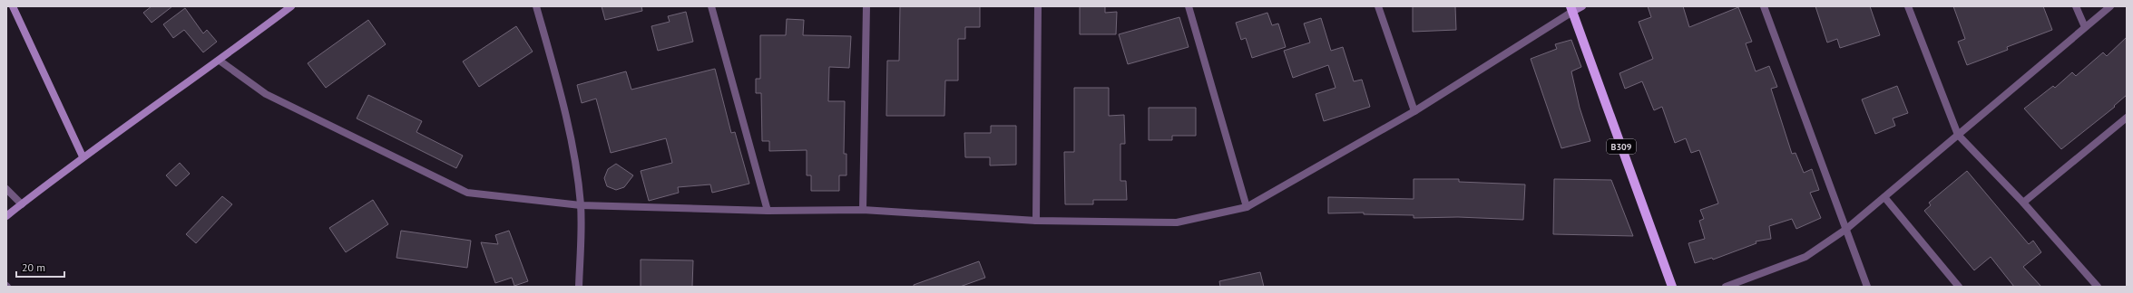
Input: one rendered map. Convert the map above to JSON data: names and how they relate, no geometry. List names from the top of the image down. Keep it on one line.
{"streets":{"main road":["B309"]},"scale_bar":"20 m"}
